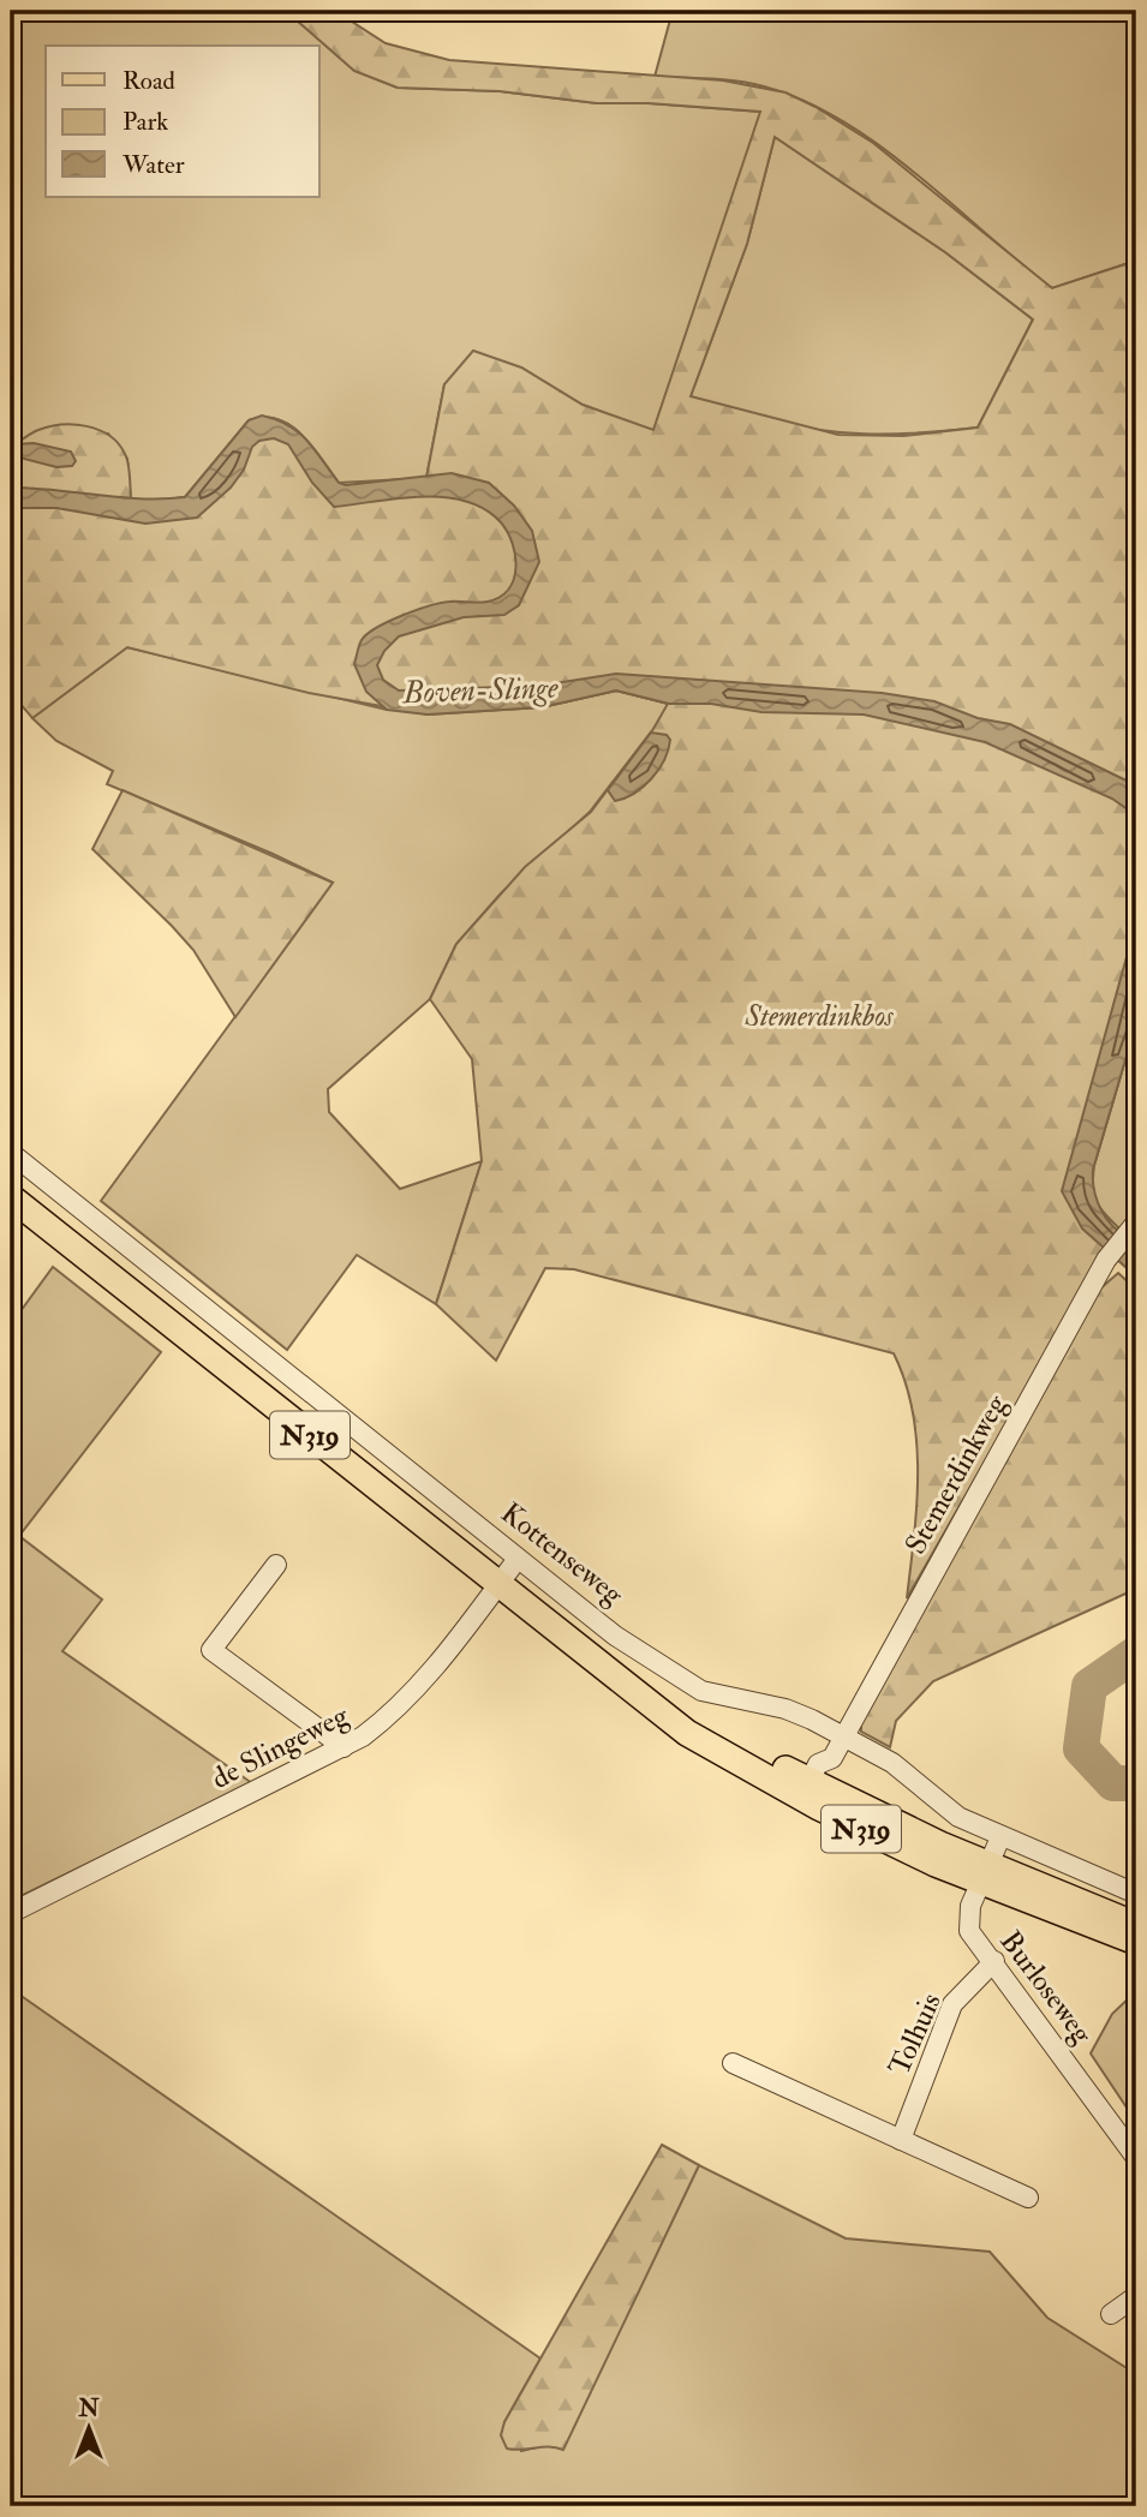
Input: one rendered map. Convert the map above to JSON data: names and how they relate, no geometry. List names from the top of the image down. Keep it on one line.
{"streets":{"main road":["N319"],"street":["Stemerdinkweg","Kottenseweg","de Slingeweg","Burloseweg","Tolhuis"]},"crossings":[["N319","Stemerdinkweg"],["N319","de Slingeweg"],["N319","Burloseweg"],["Stemerdinkweg","Kottenseweg"],["Kottenseweg","de Slingeweg"],["Kottenseweg","Burloseweg"],["Burloseweg","Tolhuis"]],"water":["Boven-Slinge"],"parks":["Stemerdinkbos"],"legend":["Road","Park","Water"],"north":"top"}
